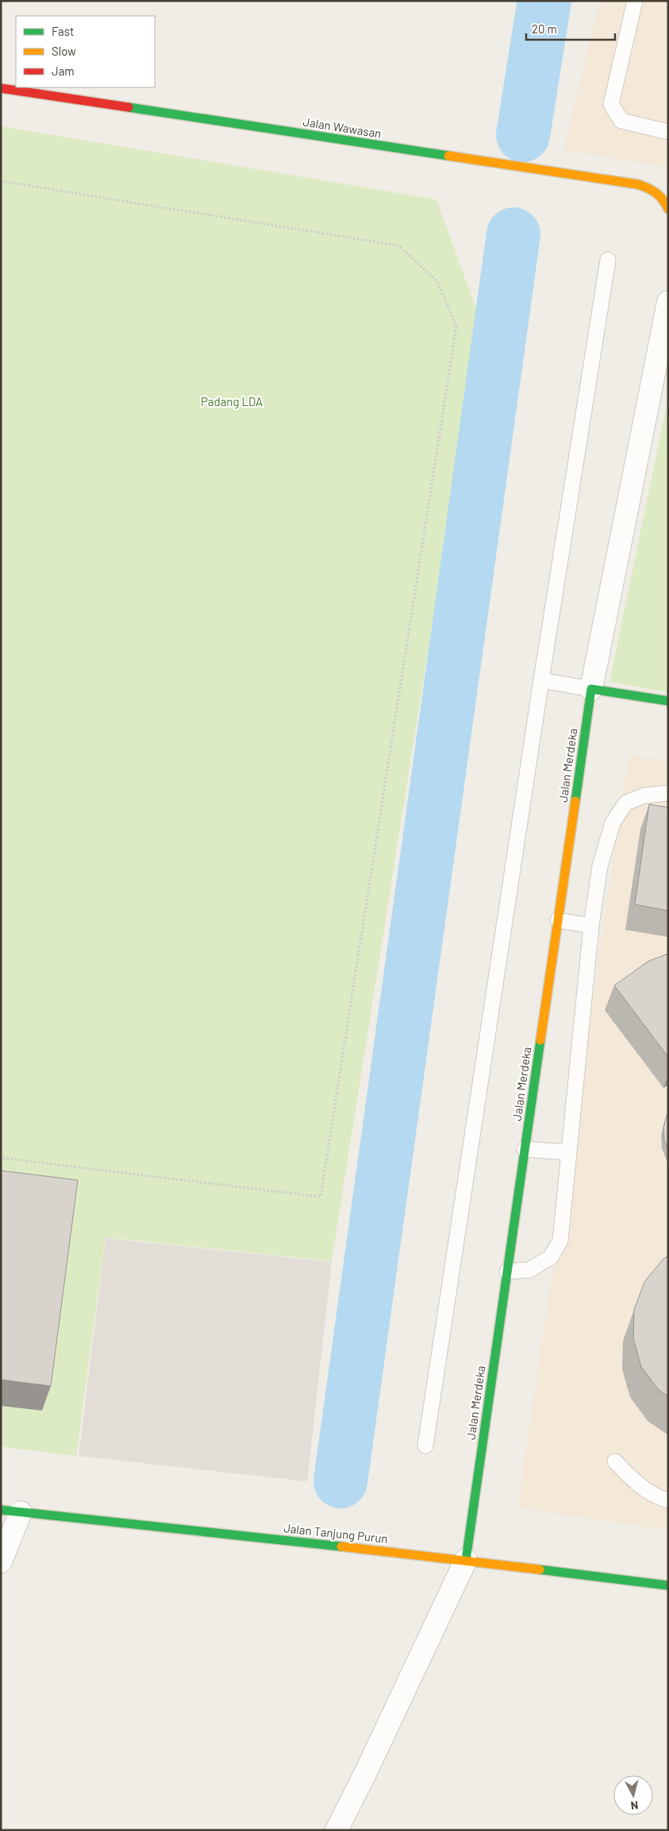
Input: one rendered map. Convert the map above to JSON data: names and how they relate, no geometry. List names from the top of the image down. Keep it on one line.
{"streets":{"street":["Jalan Wawasan","Jalan Merdeka","Jalan Tanjung Purun"]},"crossings":[["Jalan Merdeka","Jalan Tanjung Purun"]],"parks":["Padang LDA"],"legend":["Fast","Slow","Jam"],"scale_bar":"20 m","north":"bottom"}
